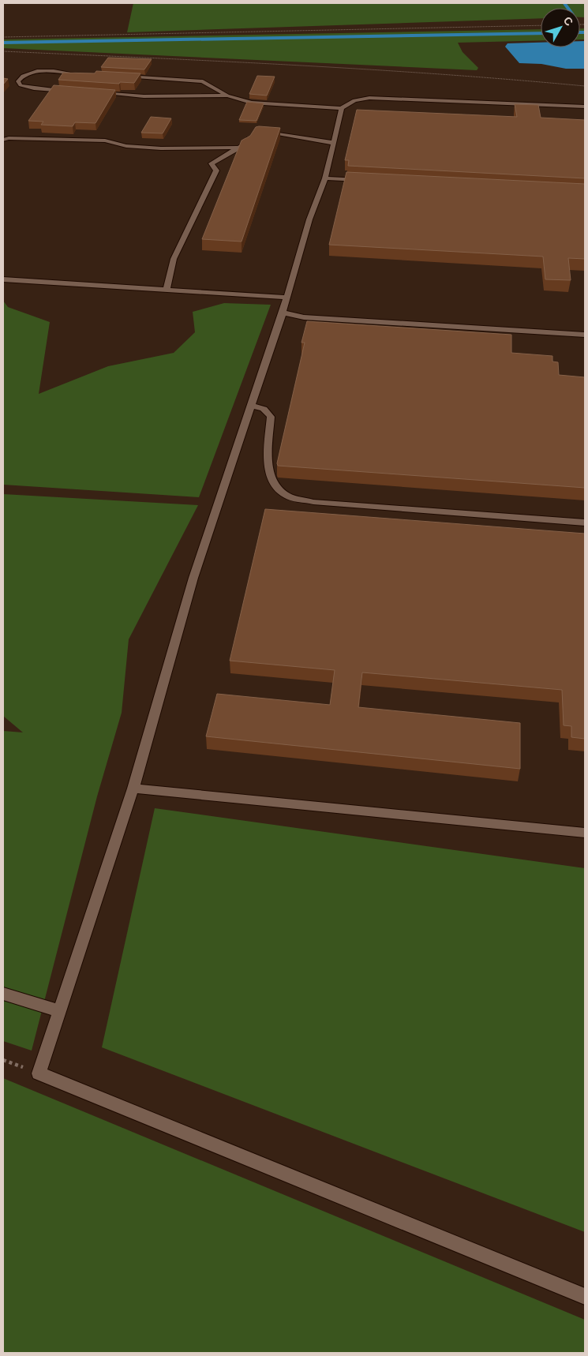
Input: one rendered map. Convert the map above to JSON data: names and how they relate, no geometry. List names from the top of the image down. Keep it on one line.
{"north":"top right"}
